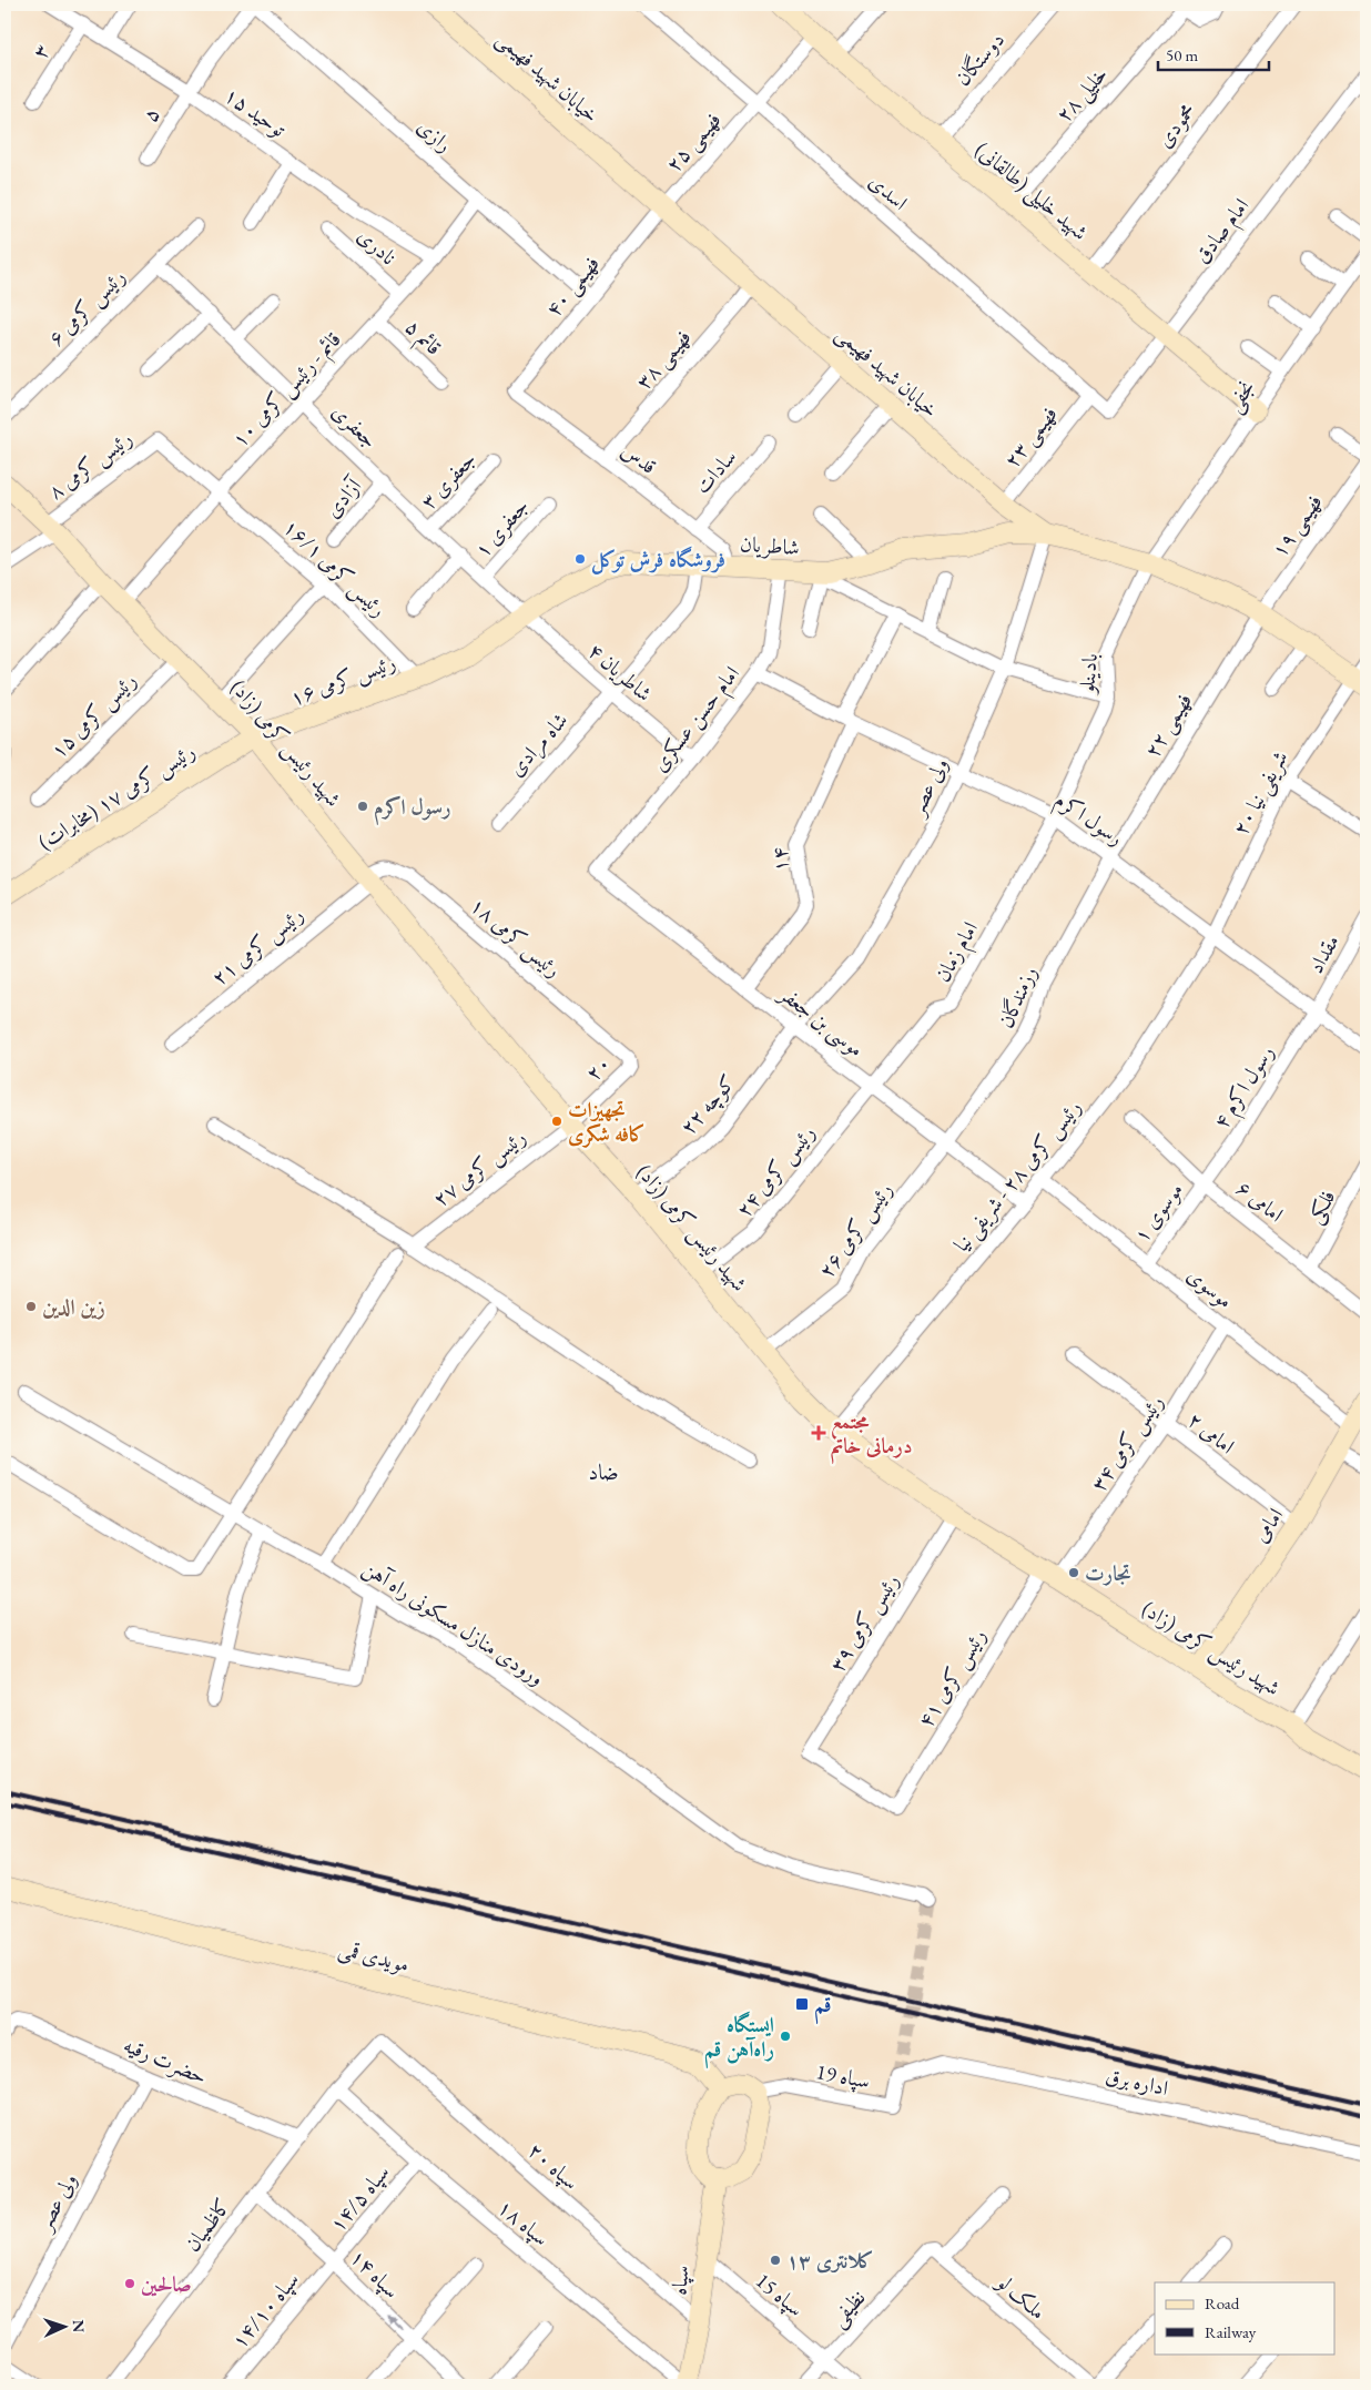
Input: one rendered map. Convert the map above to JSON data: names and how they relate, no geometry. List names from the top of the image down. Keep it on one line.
{"streets":{"street":["۳","دوستگان","خیابان شهید فهیمی","خلیلی ۲۸","توحید ۱۵","۵","محمودی","رازی","فهیمی ۲۵","شهید خلیلی (طالقانی)","اسدی","امام صادق","نادری","فهیمی ۴۰","رئیس کرمی ۶","قائم ۵","فهیمی ۳۸","قائم - رئیس کرمی ۱۰","نجفی","جعفری","فهیمی ۲۳","قدس","رئیس کرمی ۸","سادات","جعفری ۳","آزادی","فهیمی ۱۹","جعفری ۱","شاطریان","رئیس کرمی ۱۶/۱","شاطریان ۴","بادینلو","رئیس کرمی ۱۶","رئیس کرمی ۱۵","امام حسن عسکری","فهیمی ۲۲","شهید رئیس کرمی (زاد)","شاه مرادی","ولی عصر","۲۰ شریفی نیا","رئیس کرمی ۱۷ (مخابرات)","رسول اکرم","۱۴","رئیس کرمی ۱۸","رئیس کرمی ۲۱","امام زمان","مقداد","رزمندگان","موسی بن جعفر","۲۰","رسول اکرم ۴","کوچه ۲۲","رئیس کرمی ۲۷","رئیس کرمی ۲۴","رئیس کرمی ۲۸ - شریفی نیا","امامی ۶","فلکی","موسوی ۱","رئیس کرمی ۲۶","موسوی","امامی ۲","رئیس کرمی ۳۴","امامی","ورودی منازل مسکونی راه آهن","رئیس کرمی ۳۹","رئیس کرمی ۴۱","مویدی قمی","حضرت رقیه","سپاه 19","اداره برق","سپاه ۲۰","سپاه ۱۴/۵","سپاه ۱۸","کاظمیان","سپاه ۱۴","سپاه","سپاه 15","ملک لو","نظیفی","سپاه ۱۴/۱۰"]},"crossings":[["۳","توحید ۱۵"],["دوستگان","شهید خلیلی (طالقانی)"],["خیابان شهید فهیمی","فهیمی ۲۵"],["خیابان شهید فهیمی","فهیمی ۴۰"],["خیابان شهید فهیمی","فهیمی ۳۸"],["خیابان شهید فهیمی","نجفی"],["خیابان شهید فهیمی","فهیمی ۲۳"],["خیابان شهید فهیمی","فهیمی ۱۹"],["خیابان شهید فهیمی","شاطریان"],["خیابان شهید فهیمی","بادینلو"],["خیابان شهید فهیمی","فهیمی ۲۲"],["خیابان شهید فهیمی","ولی عصر"],["خیابان شهید فهیمی","۲۰ شریفی نیا"],["خلیلی ۲۸","شهید خلیلی (طالقانی)"],["توحید ۱۵","۵"],["توحید ۱۵","قائم - رئیس کرمی ۱۰"],["۵","رازی"],["محمودی","شهید خلیلی (طالقانی)"],["رازی","فهیمی ۴۰"],["رازی","قائم - رئیس کرمی ۱۰"],["فهیمی ۲۵","شهید خلیلی (طالقانی)"],["فهیمی ۲۵","اسدی"],["فهیمی ۲۵","فهیمی ۴۰"],["شهید خلیلی (طالقانی)","امام صادق"],["شهید خلیلی (طالقانی)","نجفی"],["اسدی","امام صادق"],["اسدی","فهیمی ۲۳"],["نادری","قائم - رئیس کرمی ۱۰"],["فهیمی ۴۰","قدس"],["رئیس کرمی ۶","جعفری"],["قائم ۵","قائم - رئیس کرمی ۱۰"],["فهیمی ۳۸","قدس"],["قائم - رئیس کرمی ۱۰","جعفری"],["قائم - رئیس کرمی ۱۰","رئیس کرمی ۱۶/۱"],["قائم - رئیس کرمی ۱۰","شهید رئیس کرمی (زاد)"],["نجفی","بادینلو"],["جعفری","جعفری ۳"],["جعفری","آزادی"],["جعفری","جعفری ۱"],["جعفری","شاطریان"],["جعفری","شاطریان ۴"],["قدس","سادات"],["قدس","شاطریان"],["رئیس کرمی ۸","رئیس کرمی ۱۶/۱"],["رئیس کرمی ۸","شهید رئیس کرمی (زاد)"],["فهیمی ۱۹","فهیمی ۲۲"],["شاطریان","رئیس کرمی ۱۶/۱"],["شاطریان","شاطریان ۴"],["شاطریان","رئیس کرمی ۱۶"],["شاطریان","امام حسن عسکری"],["شاطریان","شاه مرادی"],["شاطریان","ولی عصر"],["رئیس کرمی ۱۶/۱","رئیس کرمی ۱۶"],["شاطریان ۴","امام حسن عسکری"],["شاطریان ۴","شاه مرادی"],["بادینلو","رسول اکرم"],["بادینلو","امام زمان"],["رئیس کرمی ۱۶","شهید رئیس کرمی (زاد)"],["رئیس کرمی ۱۶","رئیس کرمی ۱۷ (مخابرات)"],["رئیس کرمی ۱۵","شهید رئیس کرمی (زاد)"],["امام حسن عسکری","رسول اکرم"],["امام حسن عسکری","موسی بن جعفر"],["فهیمی ۲۲","رسول اکرم"],["فهیمی ۲۲","رزمندگان"],["شهید رئیس کرمی (زاد)","رئیس کرمی ۱۷ (مخابرات)"],["شهید رئیس کرمی (زاد)","رئیس کرمی ۱۸"],["شهید رئیس کرمی (زاد)","رئیس کرمی ۲۱"],["شهید رئیس کرمی (زاد)","۲۰"],["شهید رئیس کرمی (زاد)","کوچه ۲۲"],["شهید رئیس کرمی (زاد)","رئیس کرمی ۲۷"],["شهید رئیس کرمی (زاد)","رئیس کرمی ۲۴"],["شهید رئیس کرمی (زاد)","رئیس کرمی ۲۸ - شریفی نیا"],["شهید رئیس کرمی (زاد)","رئیس کرمی ۲۶"],["شهید رئیس کرمی (زاد)","رئیس کرمی ۳۴"],["شهید رئیس کرمی (زاد)","امامی"],["شهید رئیس کرمی (زاد)","رئیس کرمی ۳۹"],["شهید رئیس کرمی (زاد)","رئیس کرمی ۴۱"],["ولی عصر","رسول اکرم"],["ولی عصر","موسی بن جعفر"],["ولی عصر","کوچه ۲۲"],["ولی عصر","حضرت رقیه"],["۲۰ شریفی نیا","رسول اکرم"],["۲۰ شریفی نیا","رئیس کرمی ۲۸ - شریفی نیا"],["رسول اکرم","۱۴"],["رسول اکرم","امام زمان"],["رسول اکرم","مقداد"],["رسول اکرم","رزمندگان"],["رسول اکرم","رسول اکرم ۴"],["رسول اکرم","رئیس کرمی ۲۸ - شریفی نیا"],["۱۴","موسی بن جعفر"],["رئیس کرمی ۱۸","رئیس کرمی ۲۱"],["رئیس کرمی ۱۸","۲۰"],["امام زمان","موسی بن جعفر"],["امام زمان","رئیس کرمی ۲۴"],["مقداد","رسول اکرم ۴"],["رزمندگان","موسی بن جعفر"],["رزمندگان","رئیس کرمی ۲۶"],["موسی بن جعفر","کوچه ۲۲"],["موسی بن جعفر","رئیس کرمی ۲۴"],["موسی بن جعفر","رئیس کرمی ۲۸ - شریفی نیا"],["موسی بن جعفر","رئیس کرمی ۲۶"],["۲۰","رئیس کرمی ۲۷"],["رسول اکرم ۴","امامی ۶"],["رسول اکرم ۴","موسوی ۱"],["رئیس کرمی ۲۸ - شریفی نیا","موسوی"],["امامی ۶","فلکی"],["امامی ۶","موسوی ۱"],["موسوی ۱","موسوی"],["موسوی","رئیس کرمی ۳۴"],["موسوی","امامی"],["امامی ۲","رئیس کرمی ۳۴"],["امامی ۲","امامی"],["رئیس کرمی ۳۴","رئیس کرمی ۴۱"],["رئیس کرمی ۳۹","رئیس کرمی ۴۱"],["حضرت رقیه","کاظمیان"],["سپاه 19","اداره برق"],["سپاه ۲۰","کاظمیان"],["سپاه ۲۰","سپاه"],["سپاه ۱۴/۵","سپاه ۱۸"],["سپاه ۱۴/۵","سپاه ۱۴"],["سپاه ۱۴/۵","سپاه ۱۴/۱۰"],["سپاه ۱۸","کاظمیان"],["سپاه ۱۸","سپاه"],["کاظمیان","سپاه ۱۴"],["سپاه ۱۴","سپاه ۱۴/۱۰"],["سپاه","سپاه 15"],["سپاه 15","نظیفی"],["ملک لو","نظیفی"]],"one_way":["سپاه ۱۴"],"districts":["ضاد"],"places":{"other":["فروشگاه فرش توکل","رسول اکرم","تجهیزات کافه شکری","زین الدین","تجارت","ایستگاه راه‌آهن قم","کلانتری ۱۳","صالحین"],"health":["مجتمع درمانی خاتم"],"transit":["قم"]},"legend":["Road","Railway"],"scale_bar":"50 m","north":"right"}
